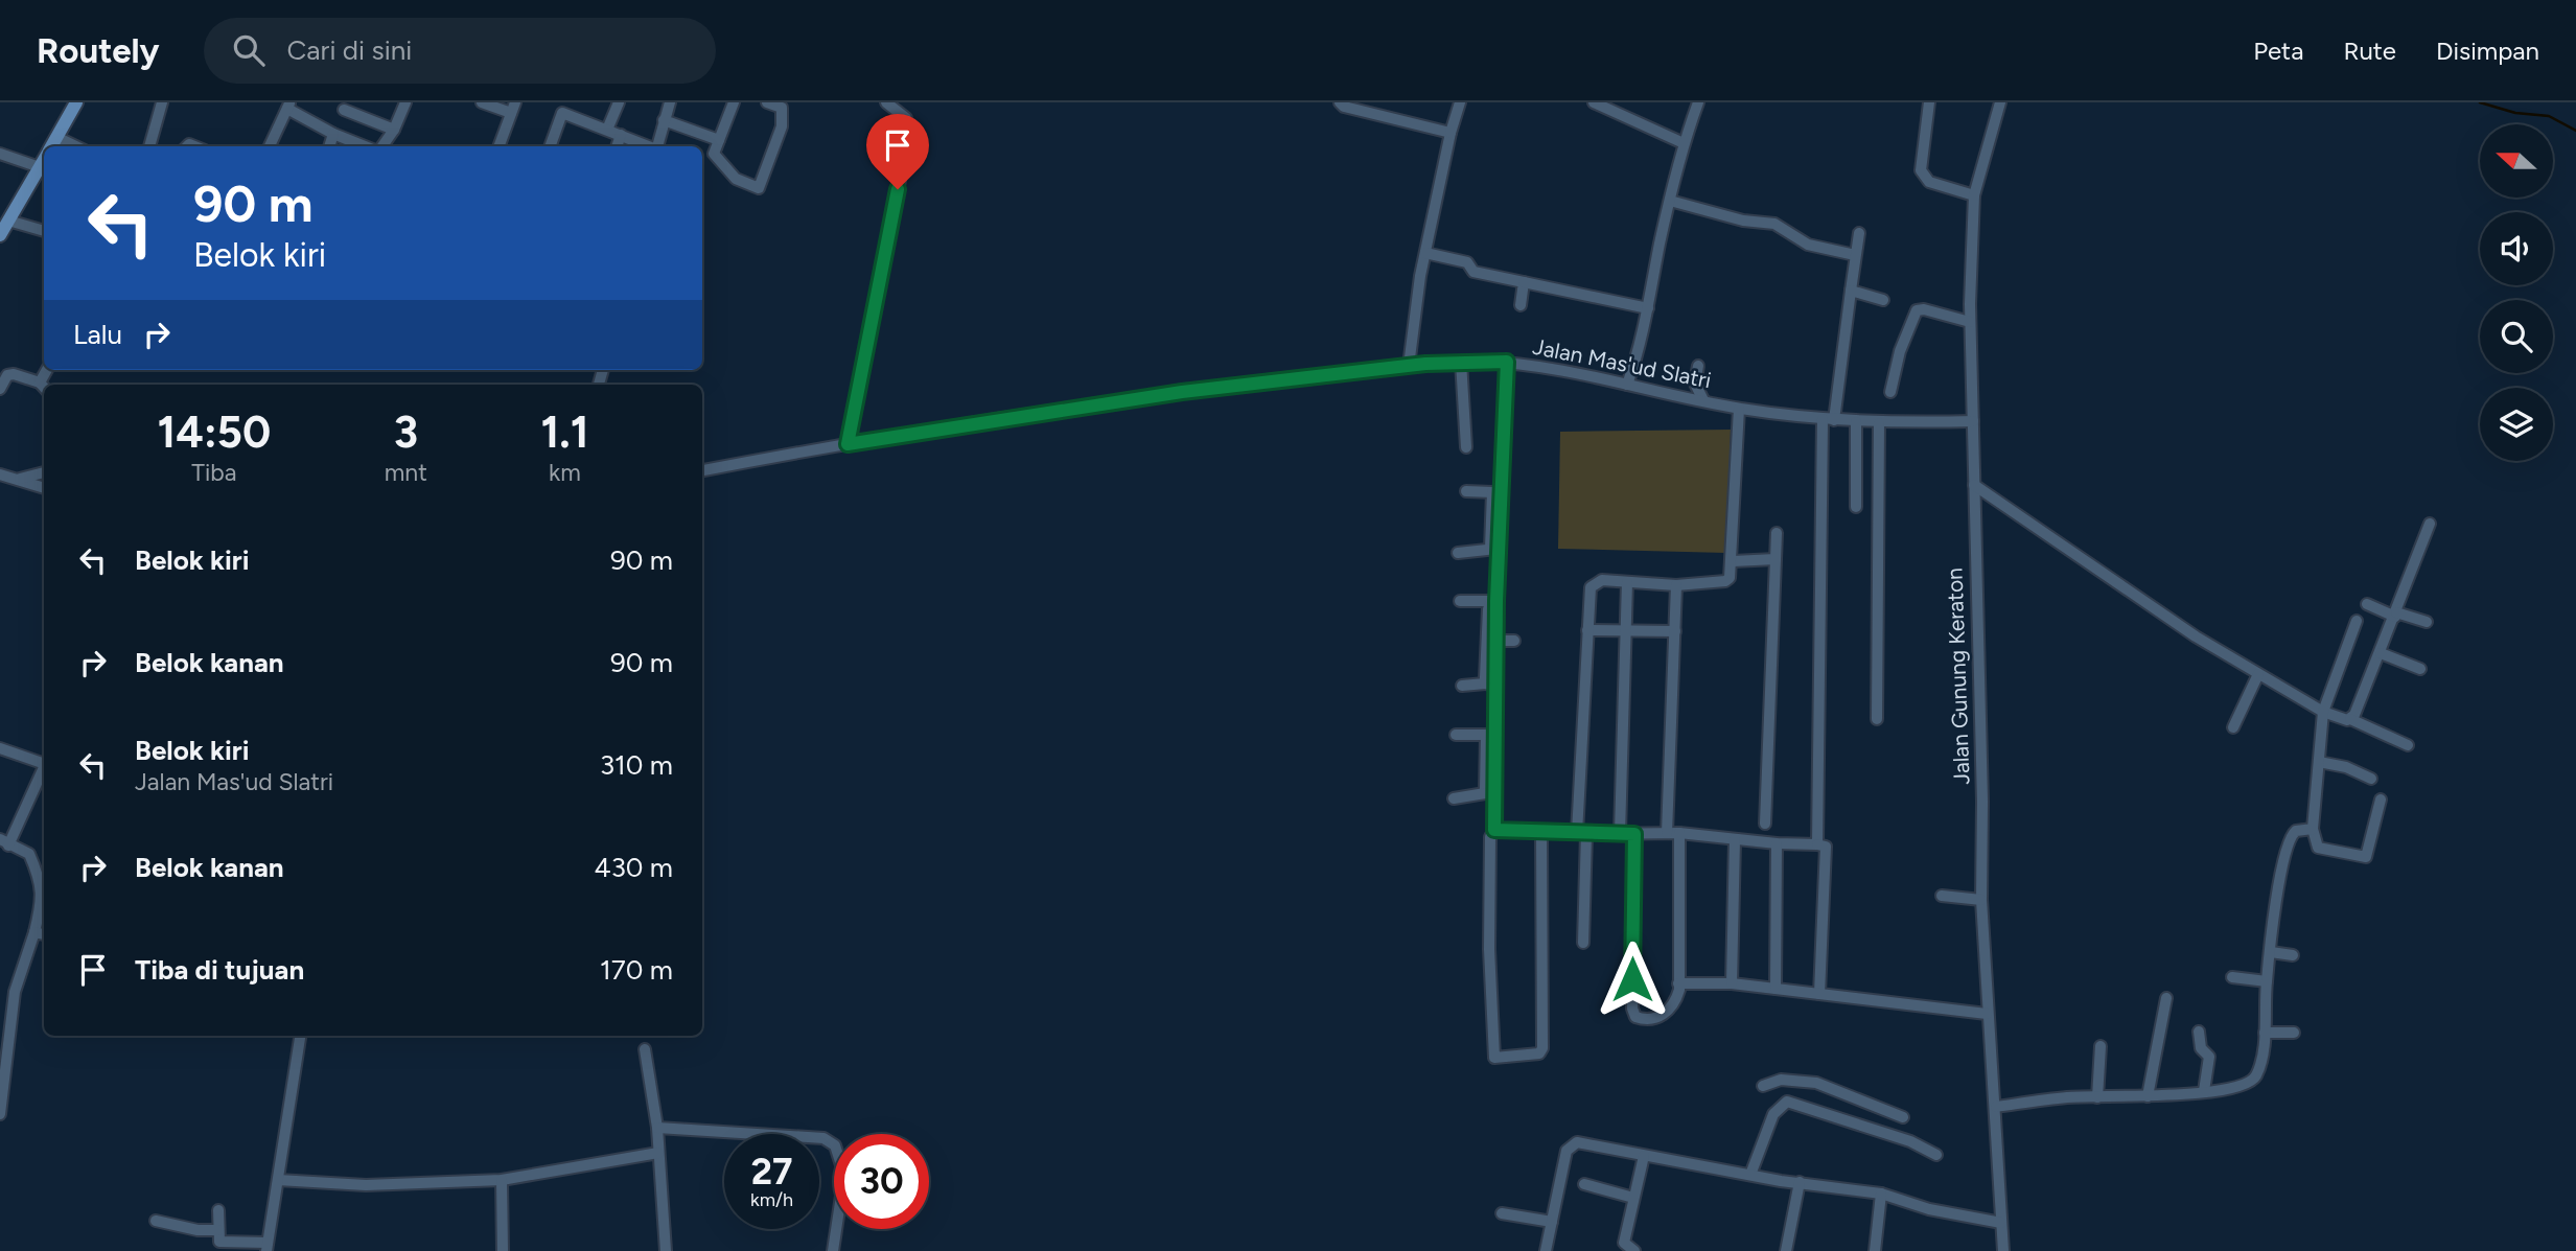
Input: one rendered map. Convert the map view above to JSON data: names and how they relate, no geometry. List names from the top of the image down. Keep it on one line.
{"streets":{"street":["Jalan Mas'ud Slatri","Jalan Gunung Keraton"]},"crossings":[["Jalan Mas'ud Slatri","Jalan Gunung Keraton"]],"north":"left","page":{"header":"Routely","search":"Cari di sini","nav":["Peta","Rute","Disimpan"],"turn":["90 m","Belok kiri"],"then":"Lalu","eta":["14:50","Tiba","3","mnt","1.1","km"],"list":[{"name":"Belok kiri","value":"90 m"},{"name":"Belok kanan","value":"90 m"},{"name":"Belok kiri","note":"Jalan Mas'ud Slatri","value":"310 m"},{"name":"Belok kanan","value":"430 m"},{"name":"Tiba di tujuan","value":"170 m"}],"speed":"27 km/h","limit":"30"}}
